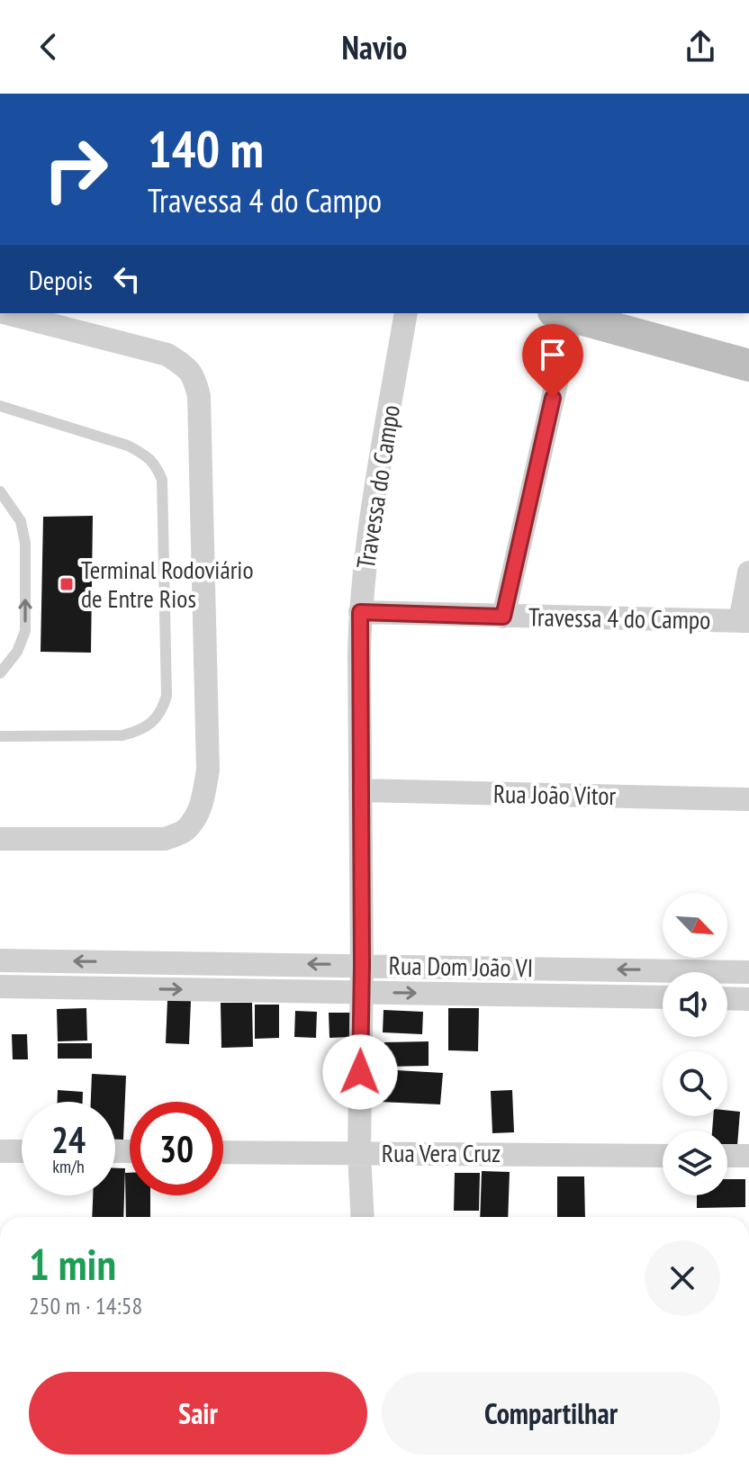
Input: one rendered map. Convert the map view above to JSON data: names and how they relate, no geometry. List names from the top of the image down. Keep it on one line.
{"streets":{"street":["Travessa do Campo","Travessa 4 do Campo","Rua João Vitor","Rua Dom João VI","Rua Vera Cruz"]},"crossings":[["Travessa do Campo","Travessa 4 do Campo"],["Travessa do Campo","Rua João Vitor"],["Travessa do Campo","Rua Dom João VI"],["Travessa do Campo","Rua Vera Cruz"]],"places":{"transit":["Terminal Rodoviário de Entre Rios"]},"north":"bottom right","page":{"header":"Navio","turn":["140 m","Travessa 4 do Campo"],"then":"Depois","speed":"24 km/h","limit":"30","heading":["1 min","250 m · 14:58"],"buttons":["Sair","Compartilhar"]}}
